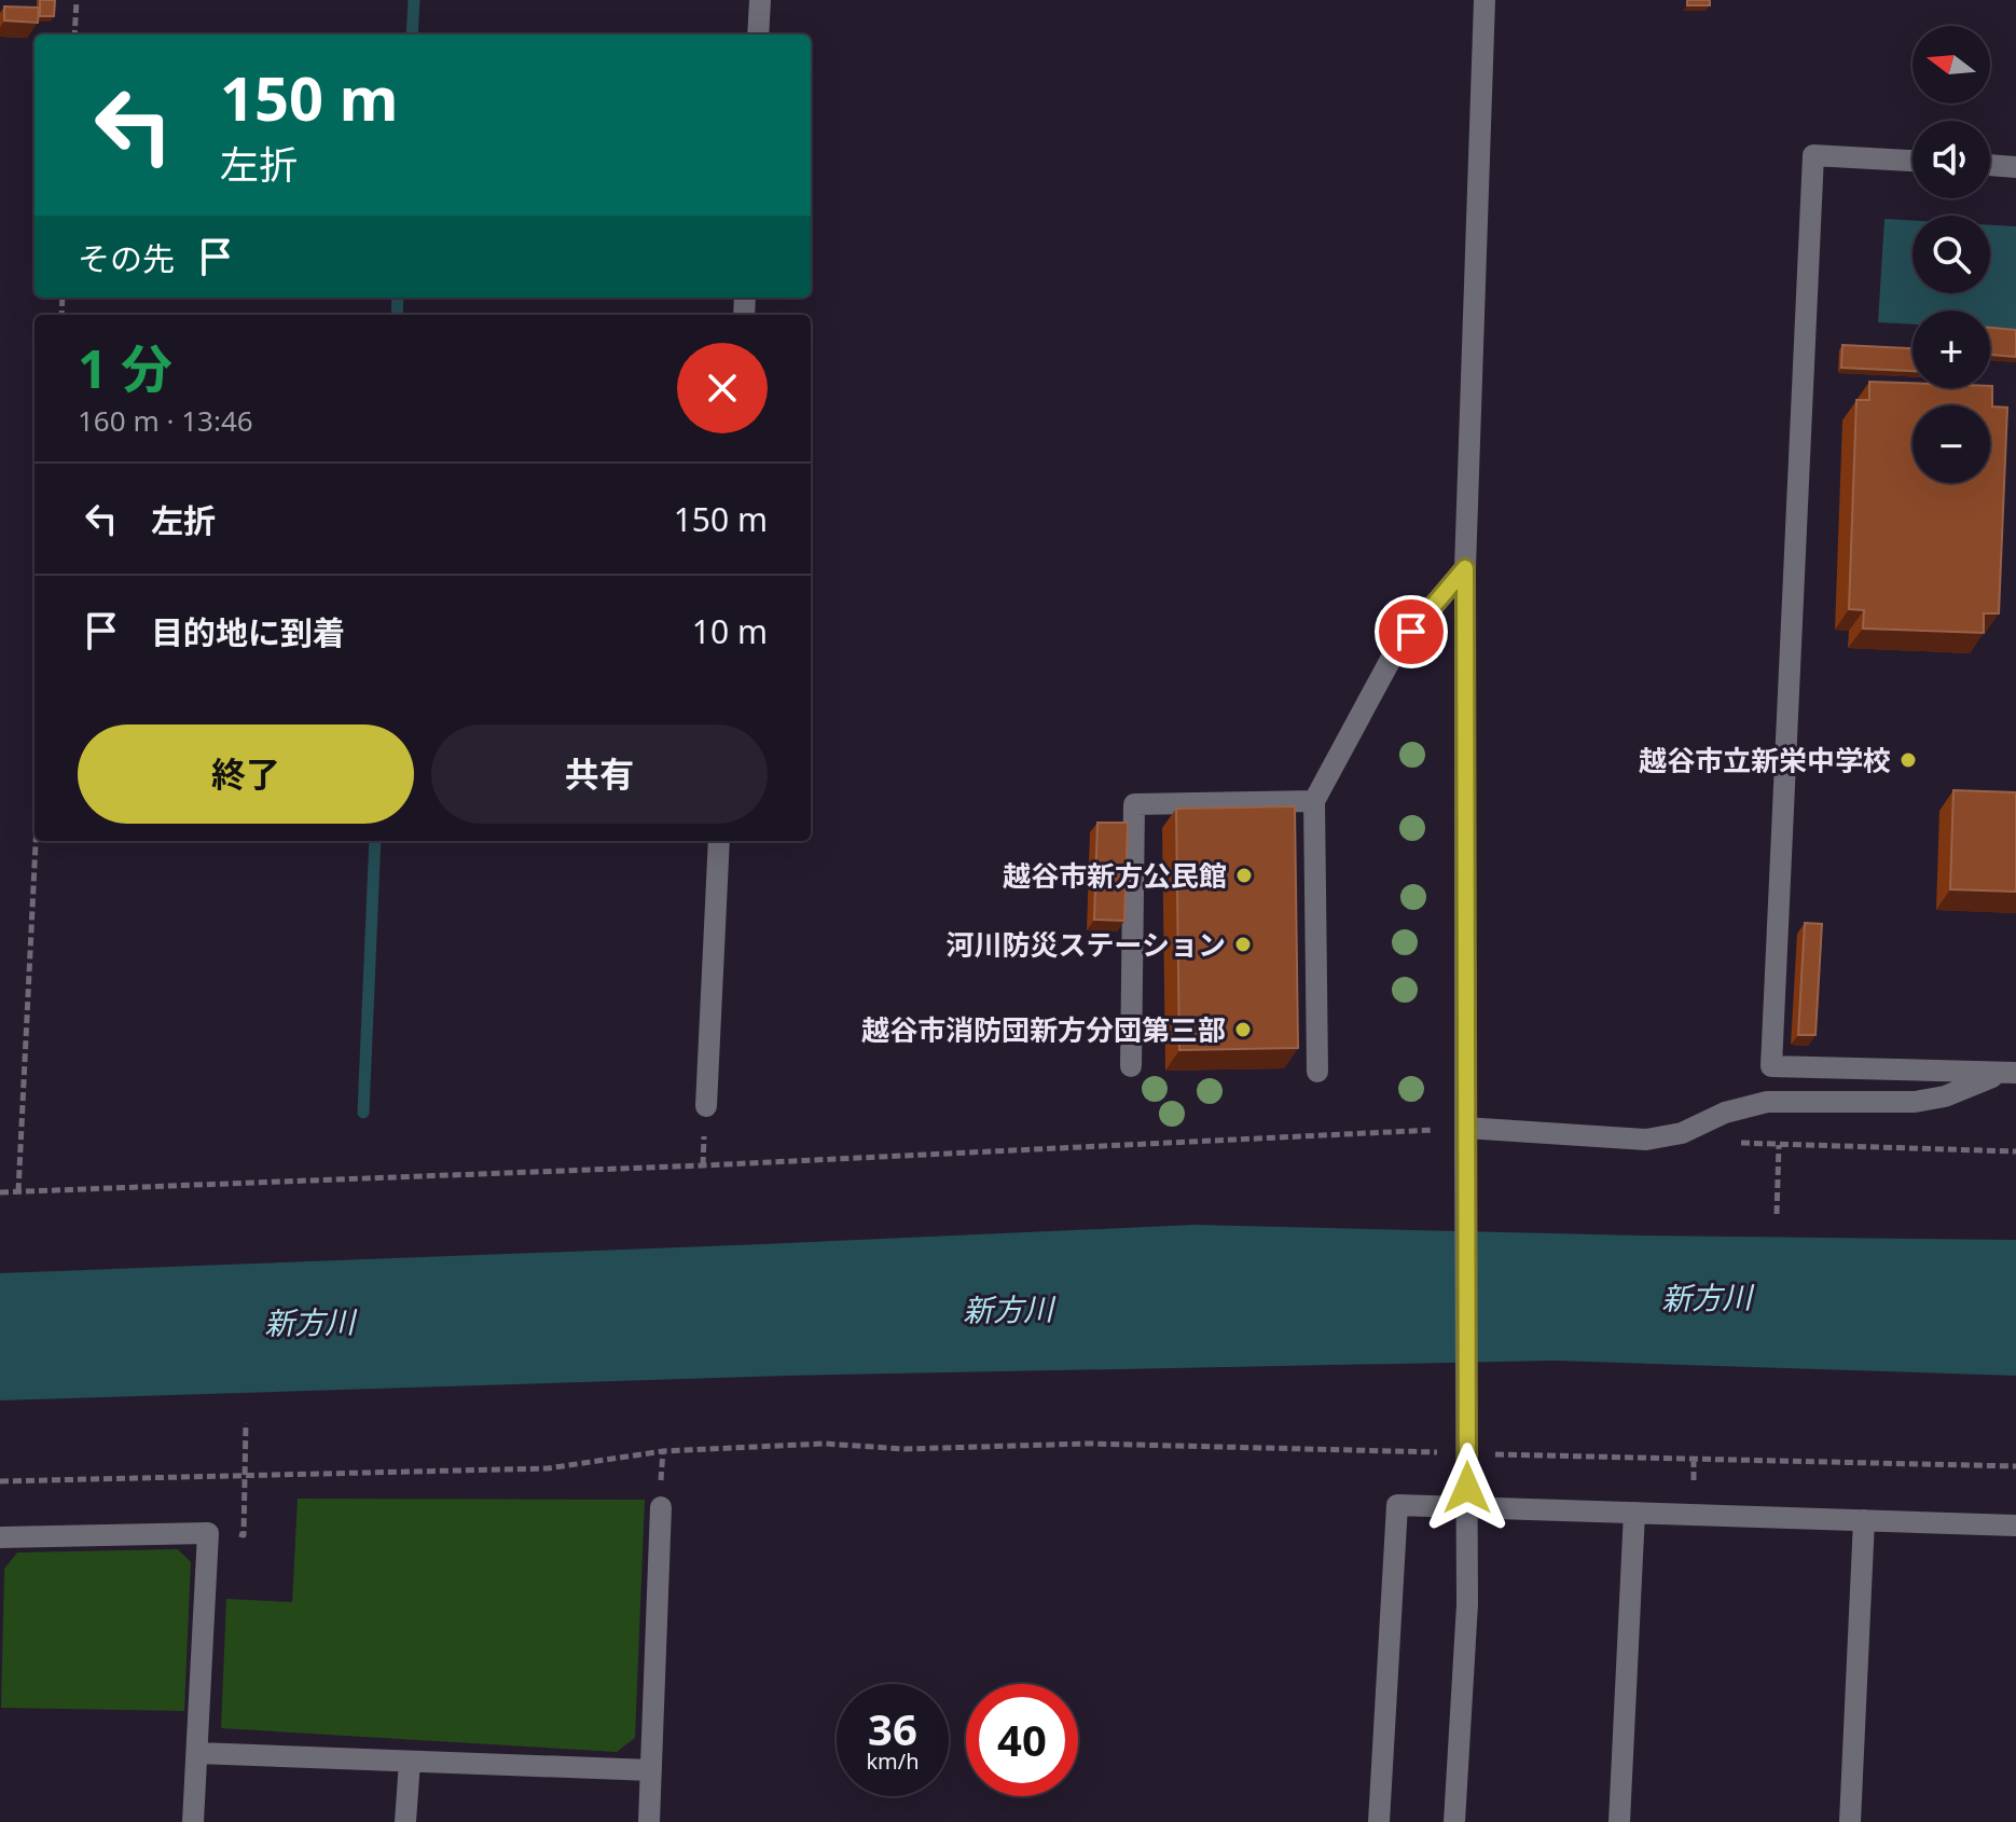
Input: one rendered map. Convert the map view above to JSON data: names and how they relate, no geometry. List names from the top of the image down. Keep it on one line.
{"water":["新方川"],"places":["越谷市立新栄中学校","越谷市新方公民館","河川防災ステーション","越谷市消防団新方分団第三部"],"north":"left","page":{"map_buttons":["+","−"],"turn":["150 m","左折"],"then":"その先","heading":["1 分","160 m · 13:46"],"list":[{"name":"左折","value":"150 m"},{"name":"目的地に到着","value":"10 m"}],"buttons":["終了","共有"],"speed":"36 km/h","limit":"40"}}
